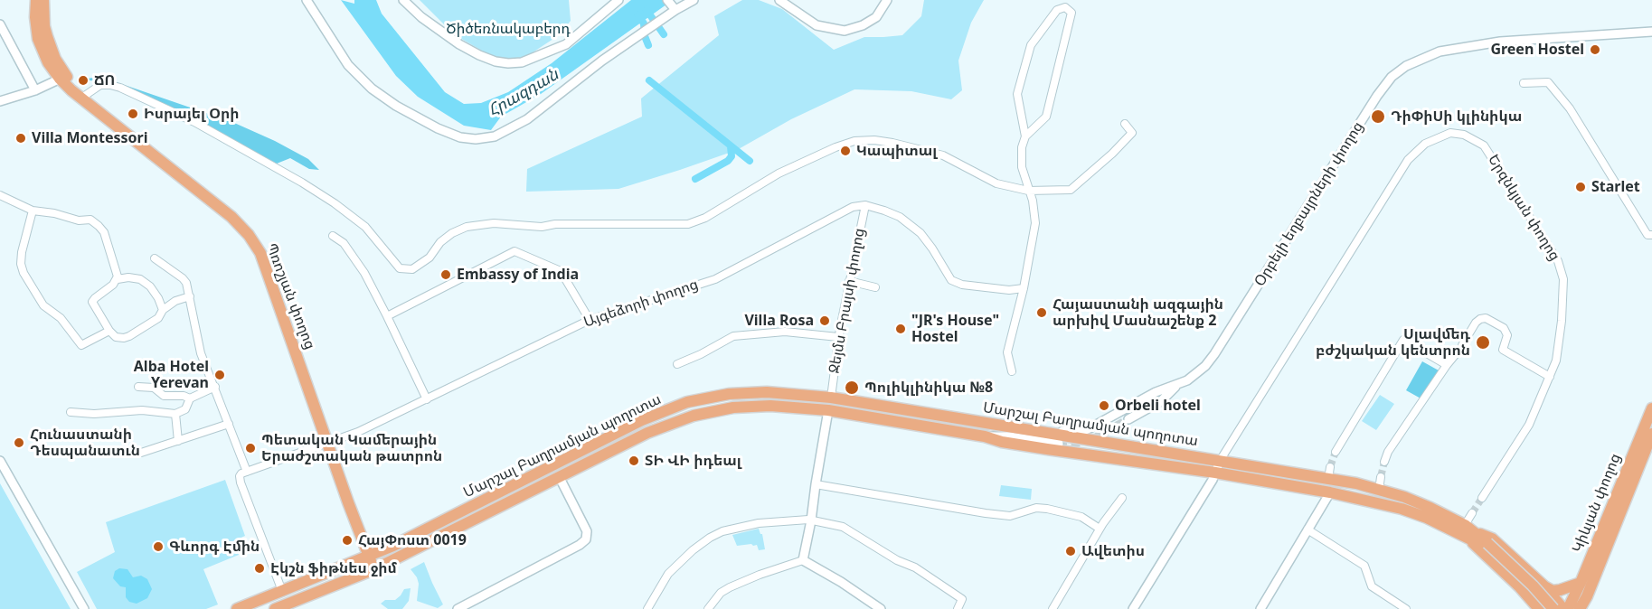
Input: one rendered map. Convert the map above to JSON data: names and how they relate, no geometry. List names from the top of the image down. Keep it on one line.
{"streets":{"main road":["Պռոշյան փողոց","Մարշալ Բաղրամյան պողոտա","Կիևյան փողոց"],"street":["Օրբելի եղբայրների փողոց","Երզնկյան փողոց","Ջեյմս Բրայսի փողոց","Այգեձորի փողոց"]},"crossings":[["Օրբելի եղբայրների փողոց","Մարշալ Բաղրամյան պողոտա"],["Երզնկյան փողոց","Մարշալ Բաղրամյան պողոտա"],["Պռոշյան փողոց","Այգեձորի փողոց"],["Պռոշյան փողոց","Մարշալ Բաղրամյան պողոտա"],["Ջեյմս Բրայսի փողոց","Այգեձորի փողոց"],["Ջեյմս Բրայսի փողոց","Մարշալ Բաղրամյան պողոտա"],["Այգեձորի փողոց","Մարշալ Բաղրամյան պողոտա"]],"water":["Հրազդան"],"parks":["Ծիծեռնակաբերդ"],"places":["Green Hostel","ՃՈ","Իսրայել Օրի","ԴիՓիՍի կլինիկա","Villa Montessori","Կապիտալ","Starlet","Embassy of India","Հայաստանի ազգային արխիվ Մասնաշենք 2","Villa Rosa","\"JR's House\" Hostel","Սլավմեդ բժշկական կենտրոն","Alba Hotel Yerevan","Պոլիկլինիկա №8","Orbeli hotel","Հունաստանի Դեսպանատւն","Պետական Կամերային Երաժշտական թատրոն","ՏԻ ՎԻ իդեալ","ՀայՓոստ 0019","Գևորգ Էմին","Ավետիս","Էկշն ֆիթնես ջիմ"]}
